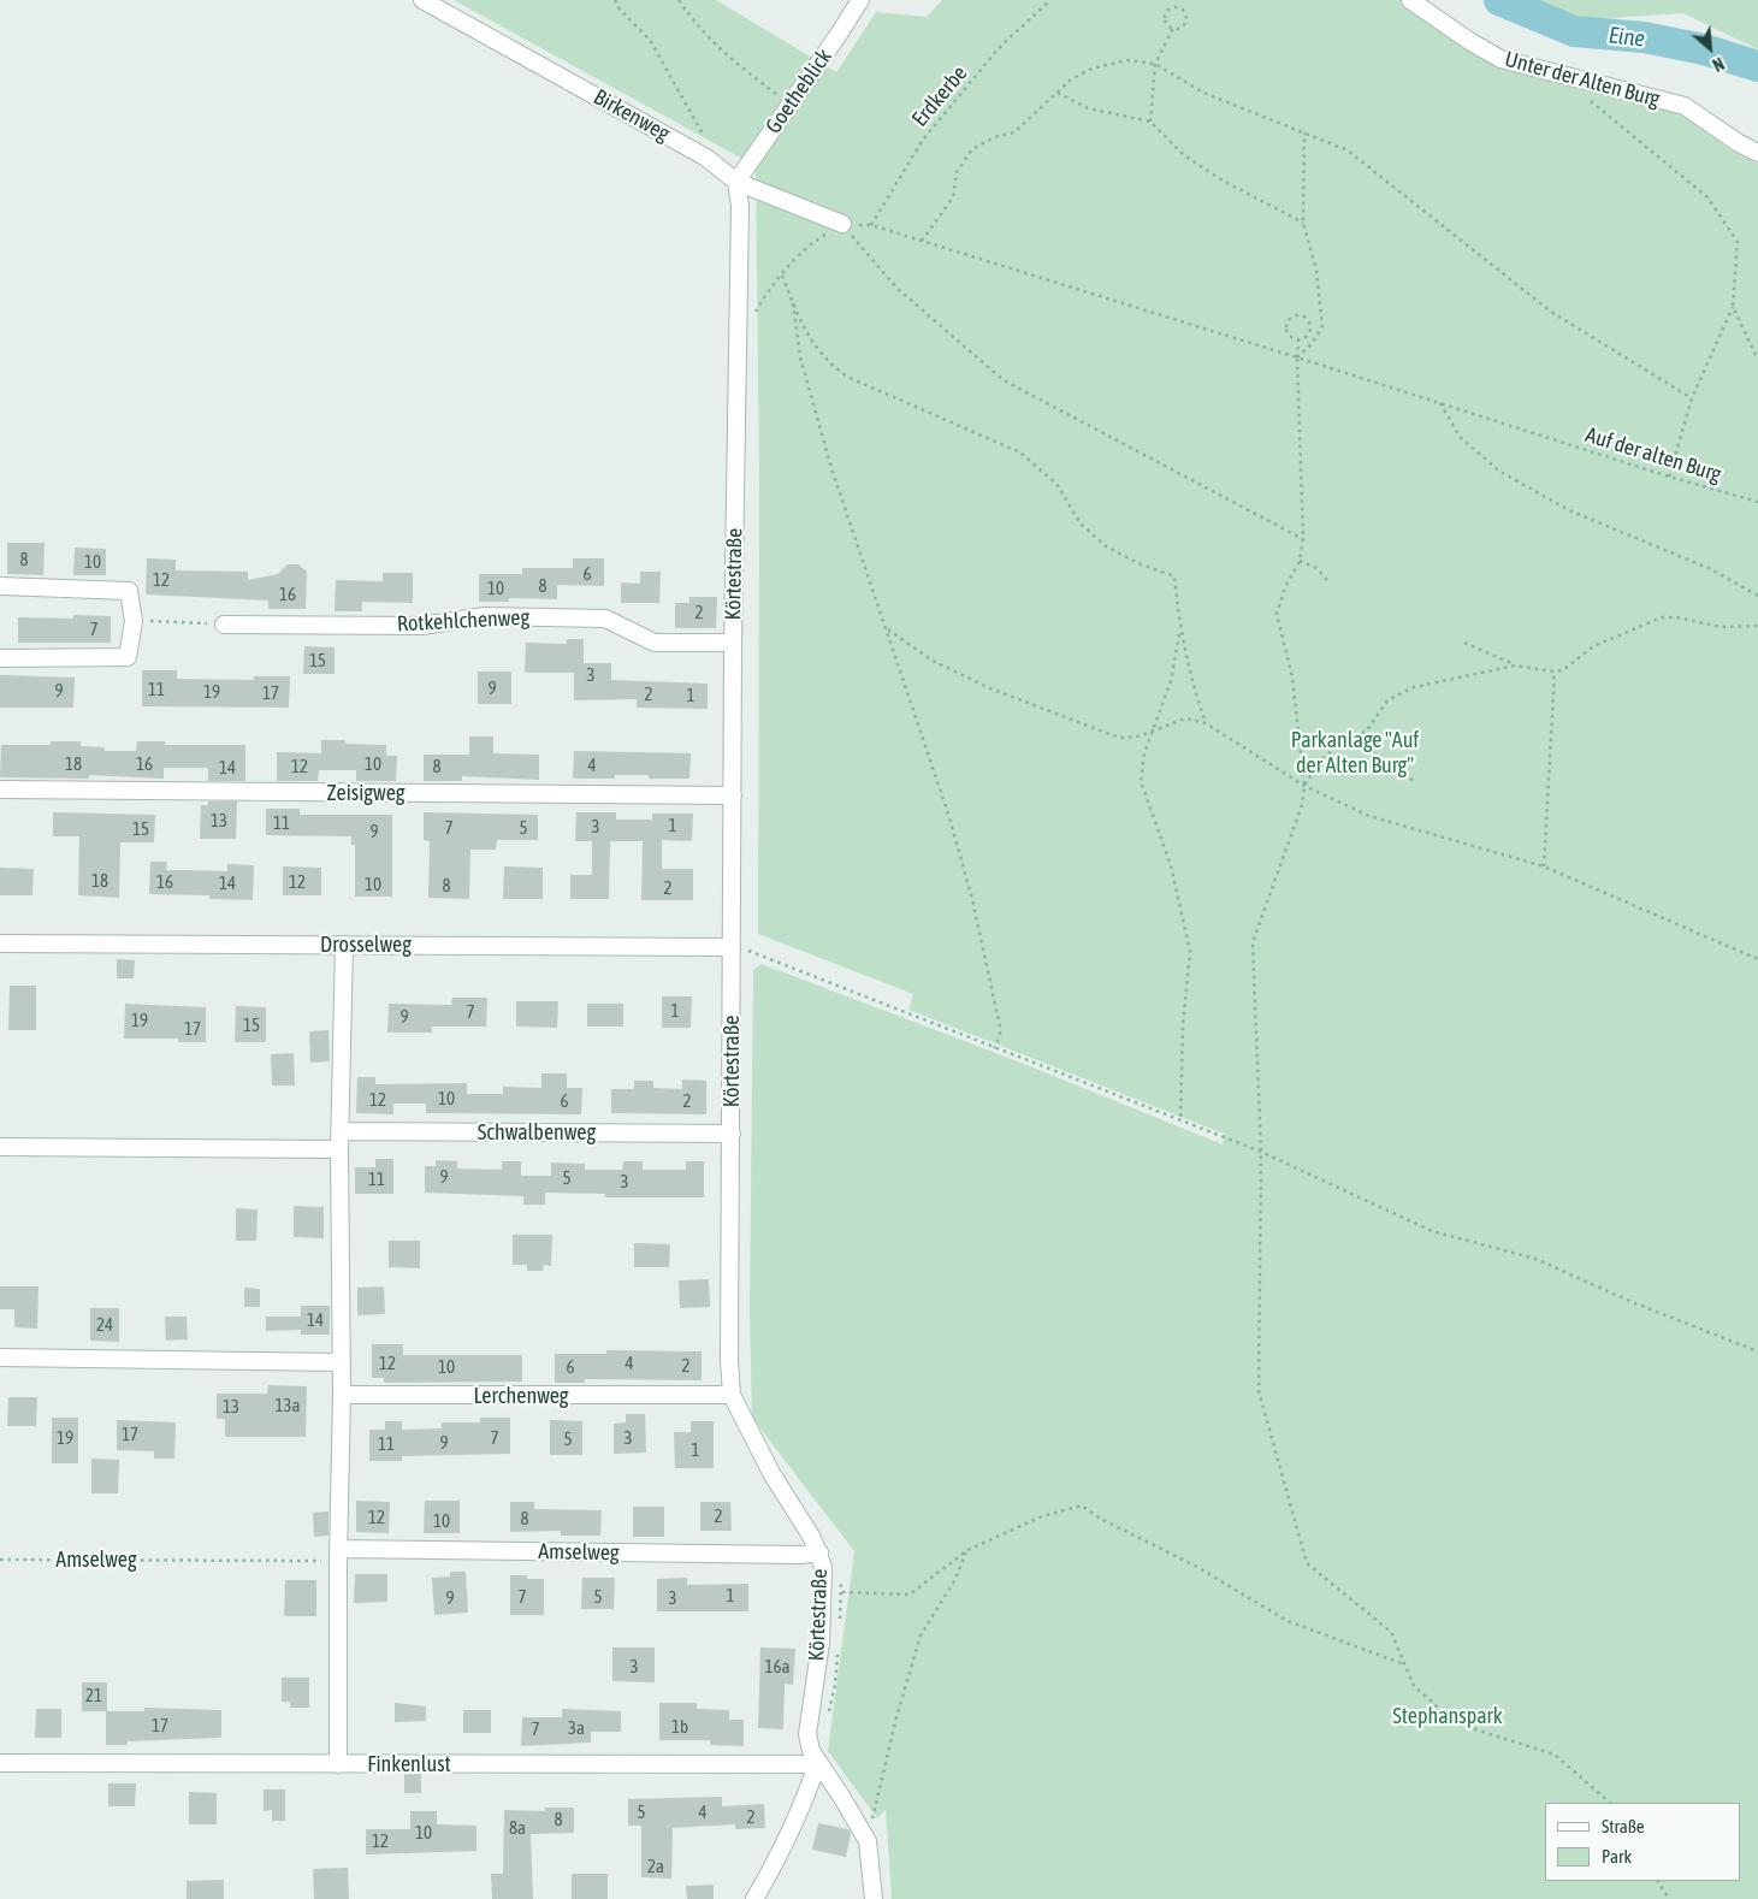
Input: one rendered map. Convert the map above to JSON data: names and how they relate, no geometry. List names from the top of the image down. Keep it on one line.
{"streets":{"street":["Unter der Alten Burg","Goetheblick","Birkenweg","Körtestraße","Rotkehlchenweg","Zeisigweg","Drosselweg","Schwalbenweg","Lerchenweg","Amselweg","Finkenlust"],"path":["Erdkerbe","Auf der alten Burg"]},"crossings":[["Goetheblick","Birkenweg"],["Goetheblick","Körtestraße"],["Erdkerbe","Auf der alten Burg"],["Birkenweg","Auf der alten Burg"],["Birkenweg","Körtestraße"],["Körtestraße","Rotkehlchenweg"],["Körtestraße","Zeisigweg"],["Körtestraße","Drosselweg"],["Körtestraße","Schwalbenweg"],["Körtestraße","Lerchenweg"],["Körtestraße","Amselweg"],["Körtestraße","Finkenlust"]],"water":["Eine"],"parks":["Parkanlage \"Auf der Alten Burg\"","Stephanspark"],"house_numbers":["8","10","6","12","8","10","16","2","7","15","3","9","11","9","19","17","2","1","18","16","10","4","12","8","14","13","11","1","3","7","5","15","9","18","16","12","14","10","8","2","1","7","9","19","15","17","10","12","6","2","9","5","11","3","14","24","12","4","2","10","6","13a","13","17","19","7","3","5","9","11","1","2","12","8","10","1","7","5","9","3","3","16a","21","17","1b","3a","7","5","4","2","8","8a","10","12","2a"],"legend":["Straße","Park"],"north":"bottom right"}
